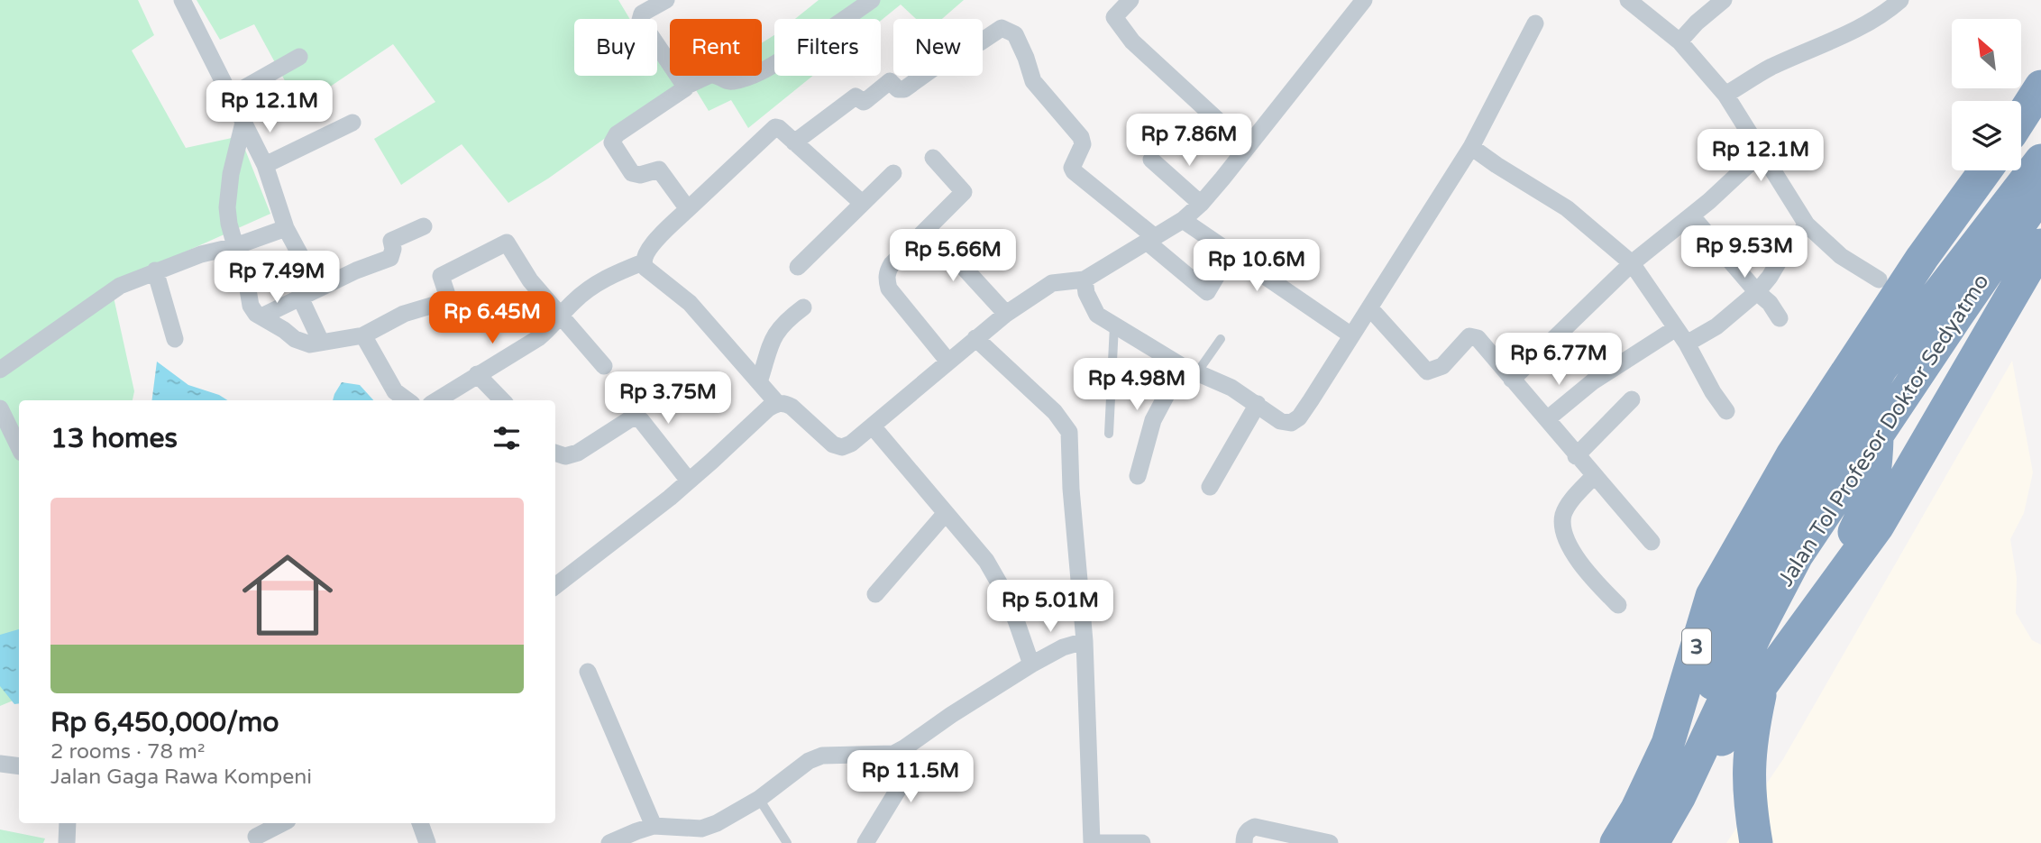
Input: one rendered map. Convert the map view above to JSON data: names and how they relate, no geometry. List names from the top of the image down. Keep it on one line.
{"streets":{"highway":["Jalan Tol Profesor Doktor Sedyatmo","3"]},"north":"top left","page":{"chip":["Buy","Rent","Filters","New"],"price":["Rp 12.1M","Rp 7.86M","Rp 12.1M","Rp 9.53M","Rp 5.66M","Rp 10.6M","Rp 7.49M","Rp 6.45M","Rp 6.77M","Rp 4.98M","Rp 3.75M","Rp 5.01M","Rp 11.5M"],"heading":"13 homes","list":[{"name":"Rp 6,450,000/mo","note":"2 rooms · 78 m² · Jalan Gaga Rawa Kompeni"}]}}
